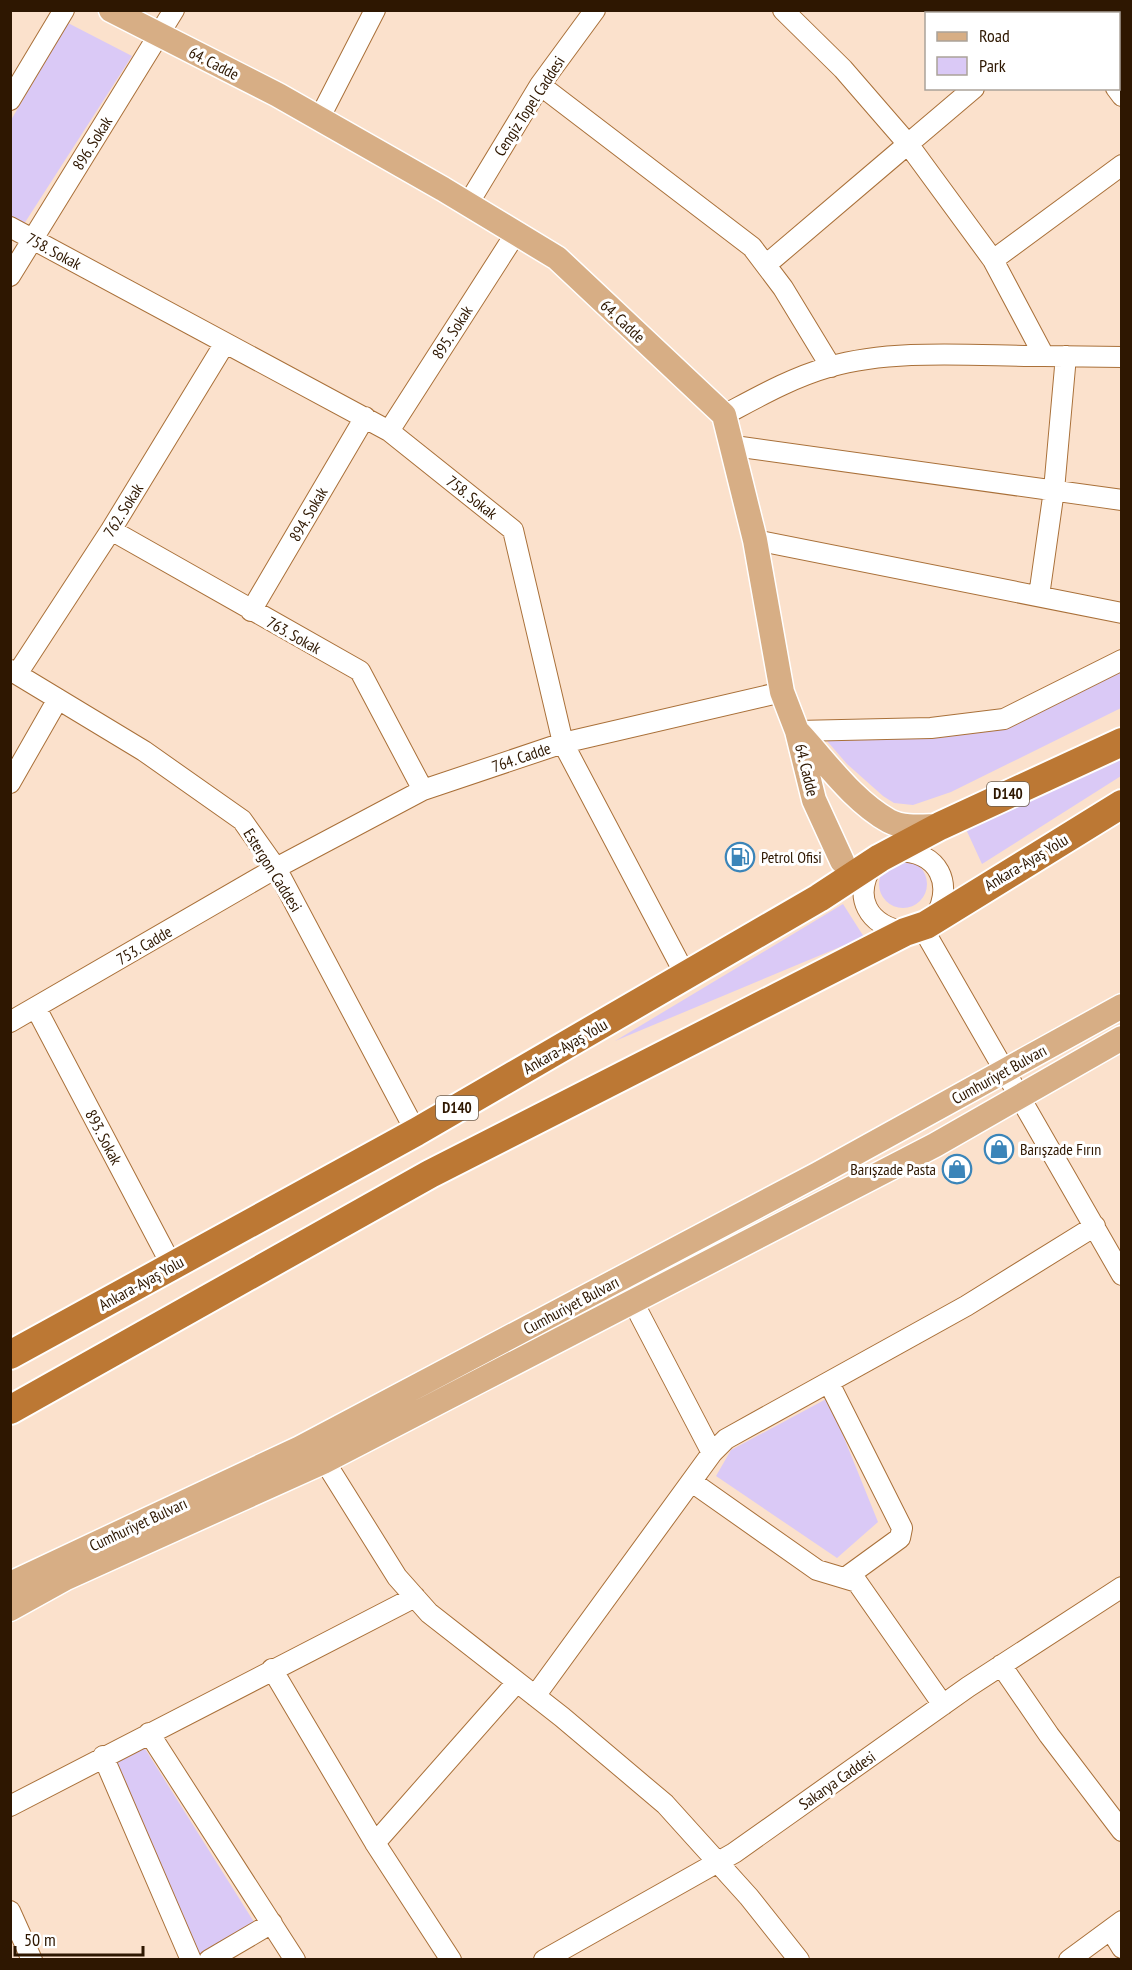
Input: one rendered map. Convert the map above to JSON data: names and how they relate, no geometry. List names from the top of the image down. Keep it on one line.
{"streets":{"highway":["D140","Ankara-Ayaş Yolu"],"main road":["64. Cadde","Cumhuriyet Bulvarı"],"street":["Cengiz Topel Caddesi","896. Sokak","758. Sokak","895. Sokak","762. Sokak","894. Sokak","763. Sokak","764. Cadde","Estergon Caddesi","753. Cadde","893. Sokak","Sakarya Caddesi"]},"crossings":[["64. Cadde","Cengiz Topel Caddesi"],["64. Cadde","896. Sokak"],["64. Cadde","895. Sokak"],["64. Cadde","764. Cadde"],["64. Cadde","Ankara-Ayaş Yolu"],["896. Sokak","758. Sokak"],["758. Sokak","895. Sokak"],["758. Sokak","762. Sokak"],["758. Sokak","894. Sokak"],["758. Sokak","764. Cadde"],["758. Sokak","Ankara-Ayaş Yolu"],["762. Sokak","763. Sokak"],["762. Sokak","Estergon Caddesi"],["894. Sokak","763. Sokak"],["763. Sokak","764. Cadde"],["764. Cadde","Estergon Caddesi"],["764. Cadde","753. Cadde"],["Ankara-Ayaş Yolu","Estergon Caddesi"],["Ankara-Ayaş Yolu","893. Sokak"],["Estergon Caddesi","753. Cadde"],["753. Cadde","893. Sokak"]],"places":{"fuel station":["Petrol Ofisi"],"shop":["Barışzade Fırın","Barışzade Pasta"]},"legend":["Road","Park"],"scale_bar":"50 m"}
